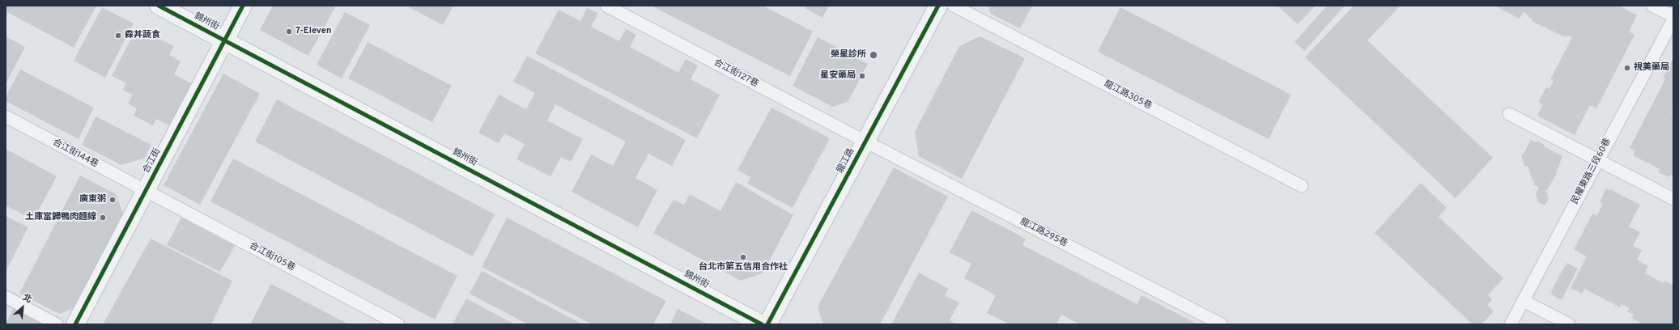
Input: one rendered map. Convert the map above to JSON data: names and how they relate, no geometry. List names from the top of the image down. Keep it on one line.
{"streets":{"street":["錦州街","合江街","龍江路"],"lane":["合江街127巷","龍江路305巷","合江街144巷","民權東路三段60巷","龍江路295巷","合江街105巷"]},"crossings":[["錦州街","合江街"],["合江街127巷","龍江路"],["合江街127巷","龍江路295巷"],["合江街144巷","合江街"],["合江街144巷","合江街105巷"],["合江街","合江街105巷"],["龍江路","龍江路295巷"]],"places":["7-Eleven","森丼蔬食","榮星診所","視美藥局","星安藥局","廣東粥","土庫當歸鴨肉麵線","台北市第五信用合作社"],"north":"top right"}
